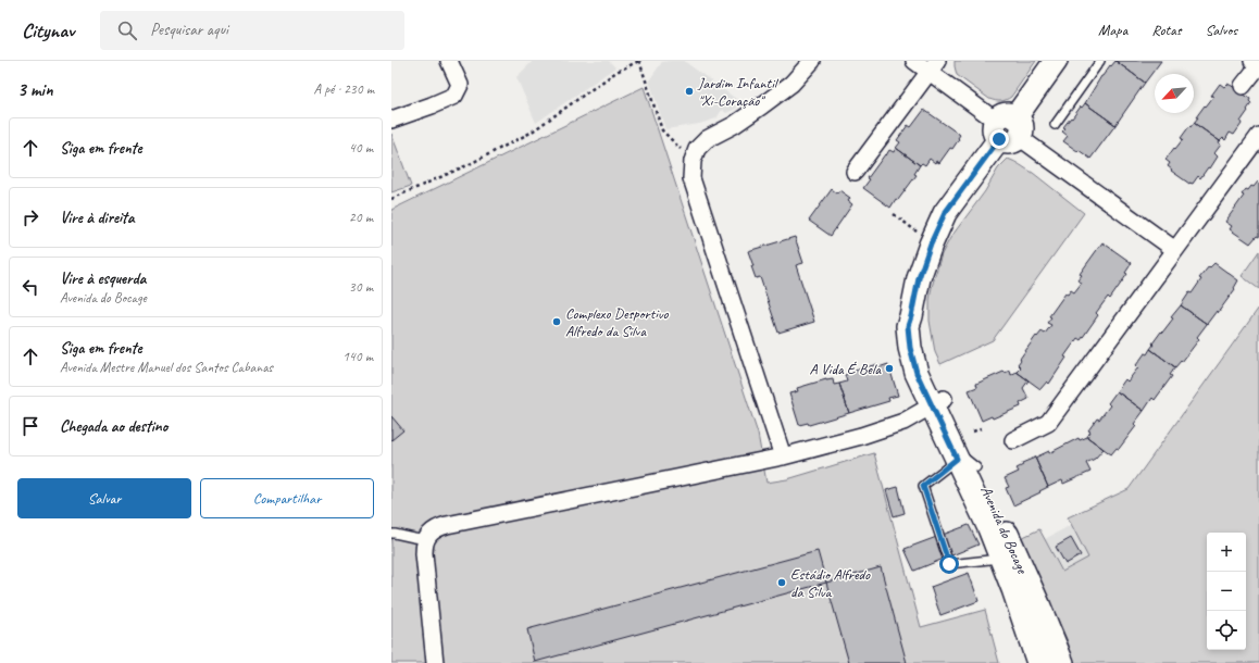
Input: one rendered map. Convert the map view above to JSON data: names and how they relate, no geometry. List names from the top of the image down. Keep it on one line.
{"streets":{"main road":["Avenida do Bocage"]},"places":["Jardim Infantil \"Xi-Coração\"","Complexo Desportivo Alfredo da Silva","A Vida É Bela","Estádio Alfredo da Silva"],"north":"bottom left","page":{"header":"Citynav","search":"Pesquisar aqui","nav":["Mapa","Rotas","Salvos"],"heading":["3 min","A pé · 230 m"],"list":[["Siga em frente","40 m"],["Vire à direita","20 m"],["Vire à esquerda","Avenida do Bocage","30 m"],["Siga em frente","Avenida Mestre Manuel dos Santos Cabanas","140 m"],"Chegada ao destino"],"buttons":["Salvar","Compartilhar"],"map_buttons":["+","−"]}}
